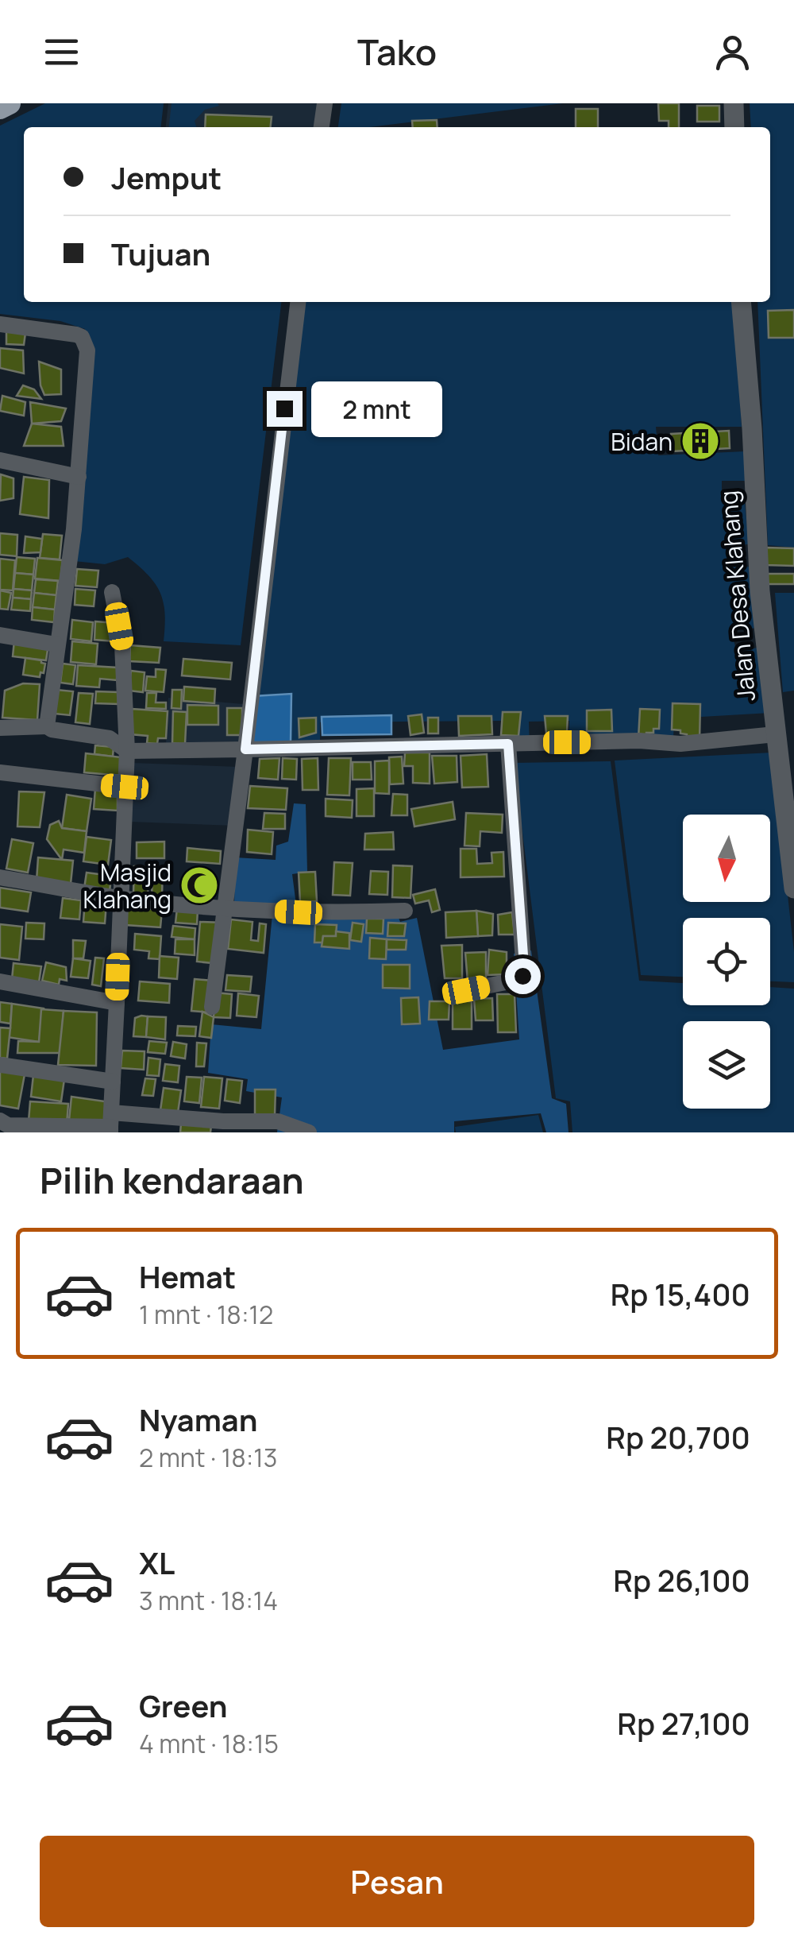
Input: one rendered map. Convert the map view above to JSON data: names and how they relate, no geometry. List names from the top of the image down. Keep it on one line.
{"streets":{"street":["Jalan Desa Klahang"]},"places":{"building":["Bidan"],"mosque":["Masjid Klahang"]},"north":"bottom","page":{"header":"Tako","banner":["Jemput","Tujuan"],"bubble":"2 mnt","heading":"Pilih kendaraan","list":[{"name":"Hemat","note":"1 mnt · 18:12","value":"Rp 15,400"},{"name":"Nyaman","note":"2 mnt · 18:13","value":"Rp 20,700"},{"name":"XL","note":"3 mnt · 18:14","value":"Rp 26,100"},{"name":"Green","note":"4 mnt · 18:15","value":"Rp 27,100"}],"buttons":"Pesan"}}
